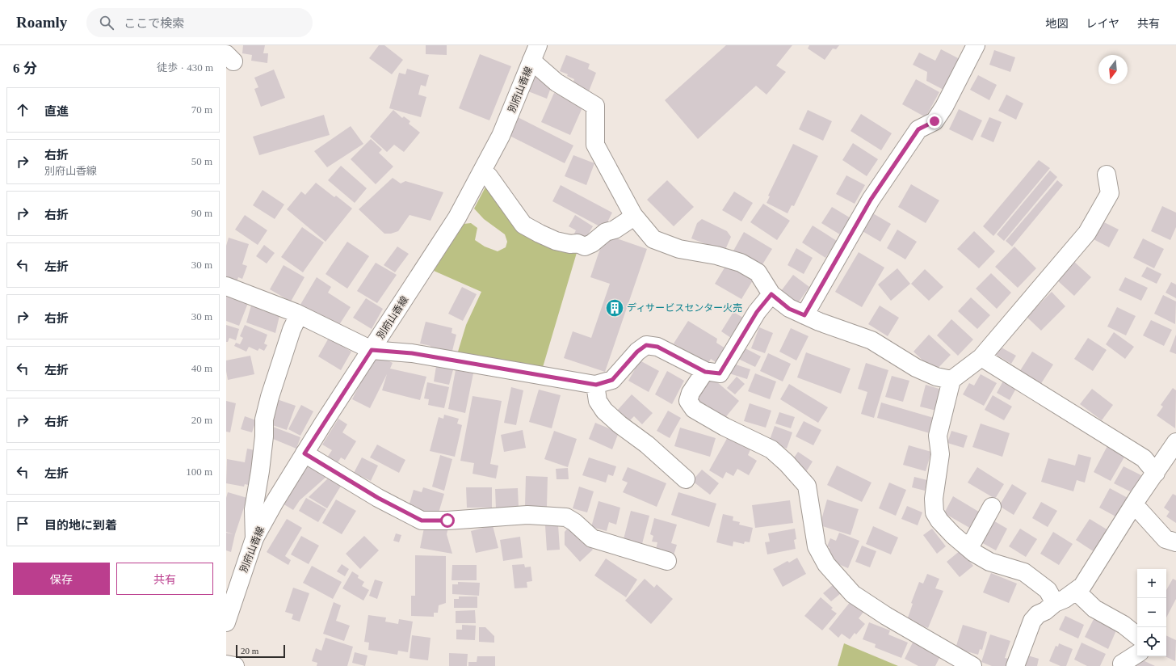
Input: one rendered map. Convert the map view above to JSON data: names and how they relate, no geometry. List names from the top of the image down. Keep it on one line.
{"streets":{"street":["別府山香線"]},"places":{"building":["ディサービスセンター火売"]},"scale_bar":"20 m","north":"bottom","page":{"header":"Roamly","search":"ここで検索","nav":["地図","レイヤ","共有"],"heading":["6 分","徒歩 · 430 m"],"list":[["直進","70 m"],["右折","別府山香線","50 m"],["右折","90 m"],["左折","30 m"],["右折","30 m"],["左折","40 m"],["右折","20 m"],["左折","100 m"],"目的地に到着"],"buttons":["保存","共有"],"map_buttons":["+","−"],"scale":"20 m"}}
